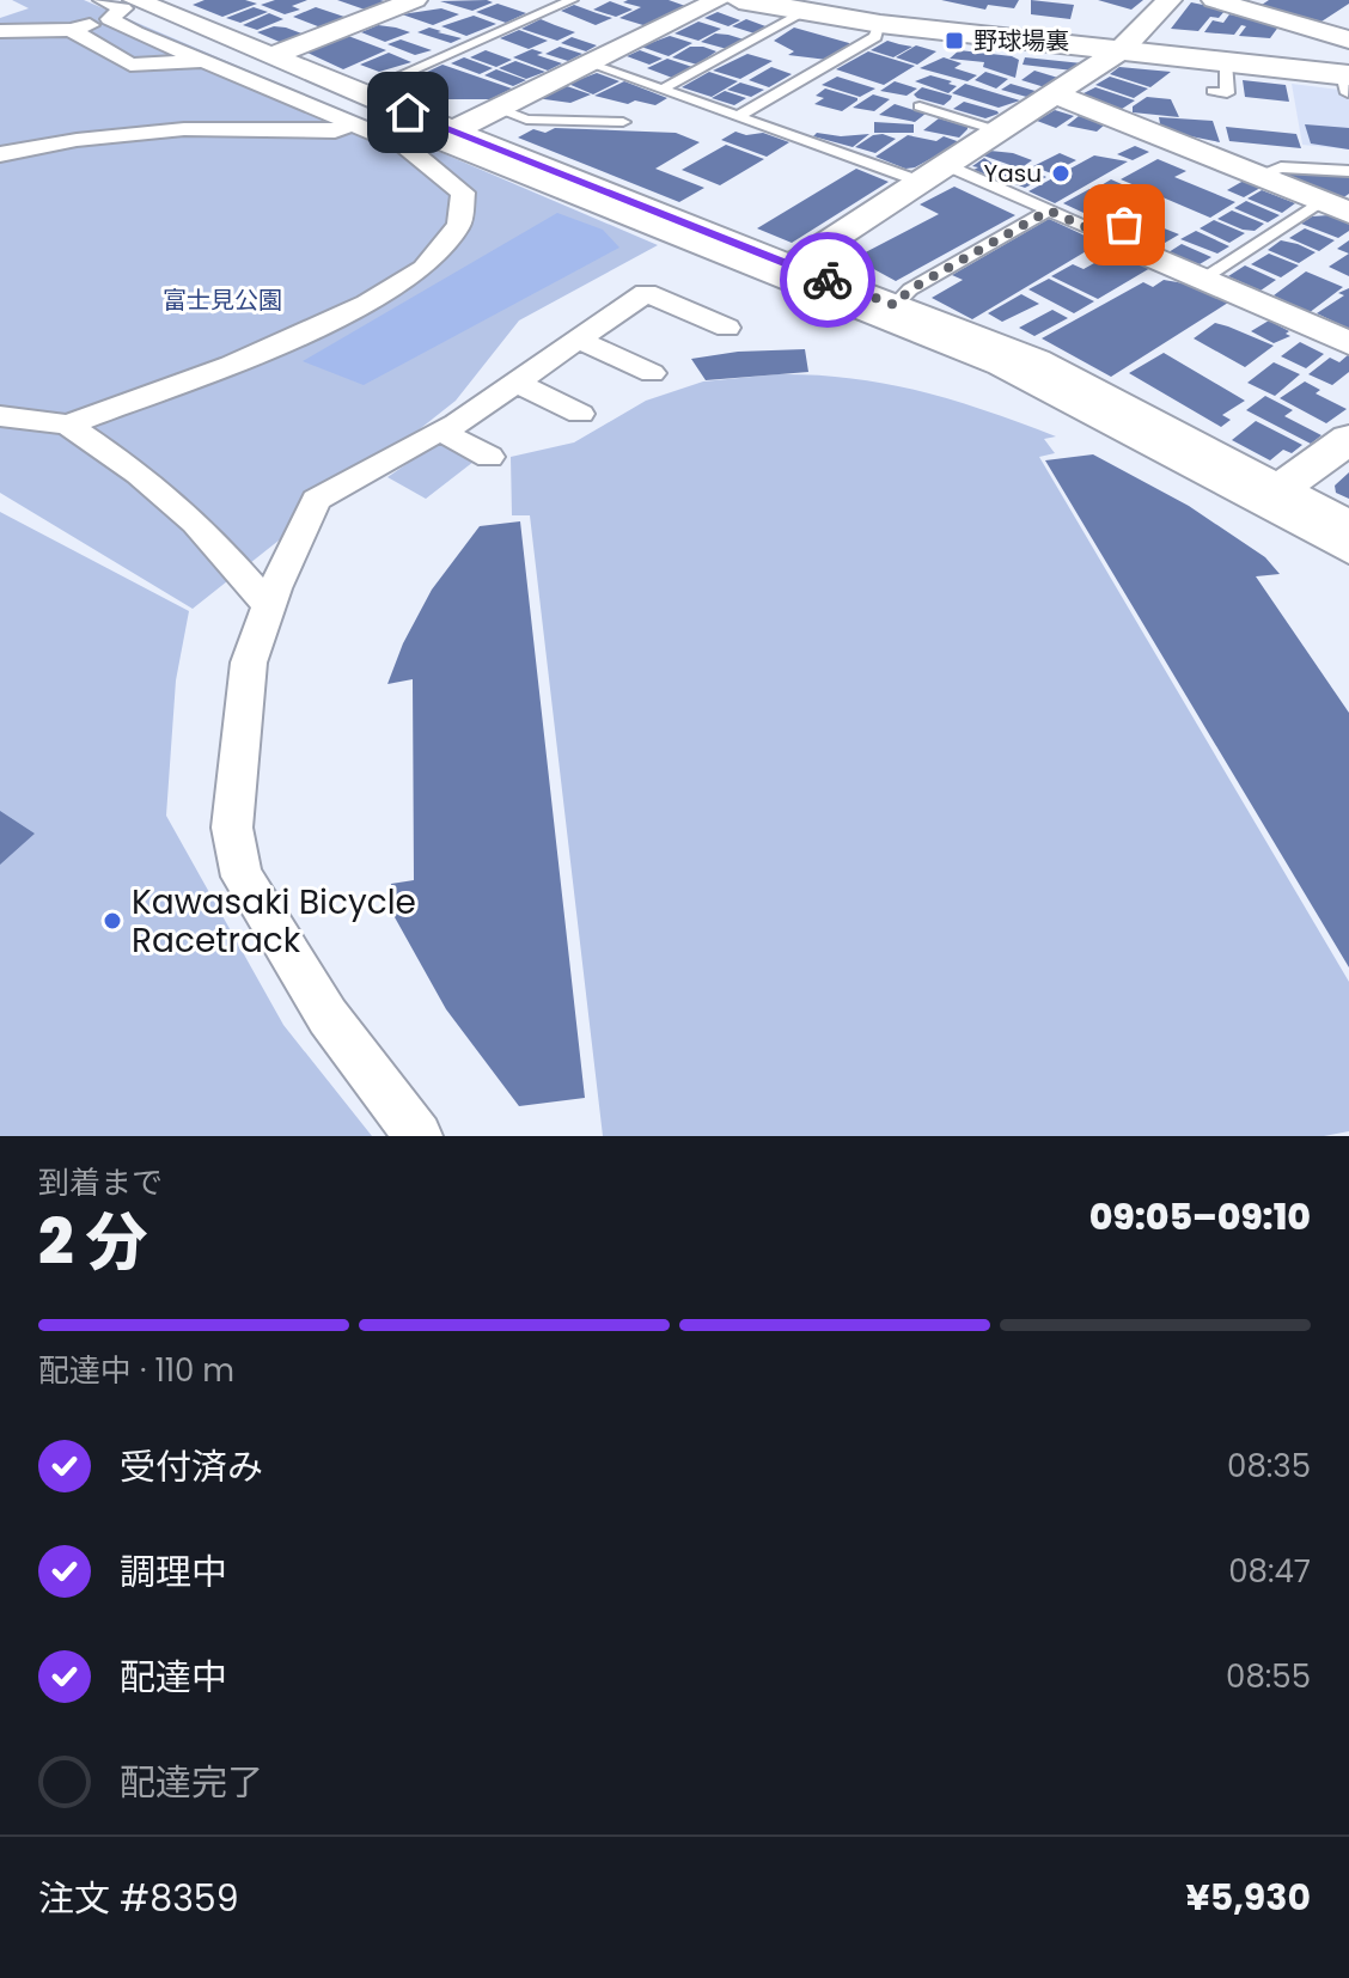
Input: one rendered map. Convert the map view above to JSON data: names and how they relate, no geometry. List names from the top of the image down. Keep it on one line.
{"parks":["富士見公園"],"places":{"transit":["野球場裏"],"other":["Yasu","Kawasaki Bicycle Racetrack"]},"page":{"heading":["2 分","到着まで","09:05–09:10"],"panel":["注文 #8359","¥5,930"],"bar":"配達中 · 110 m","list":[["受付済み","08:35"],["調理中","08:47"],["配達中","08:55"],"配達完了"]}}
